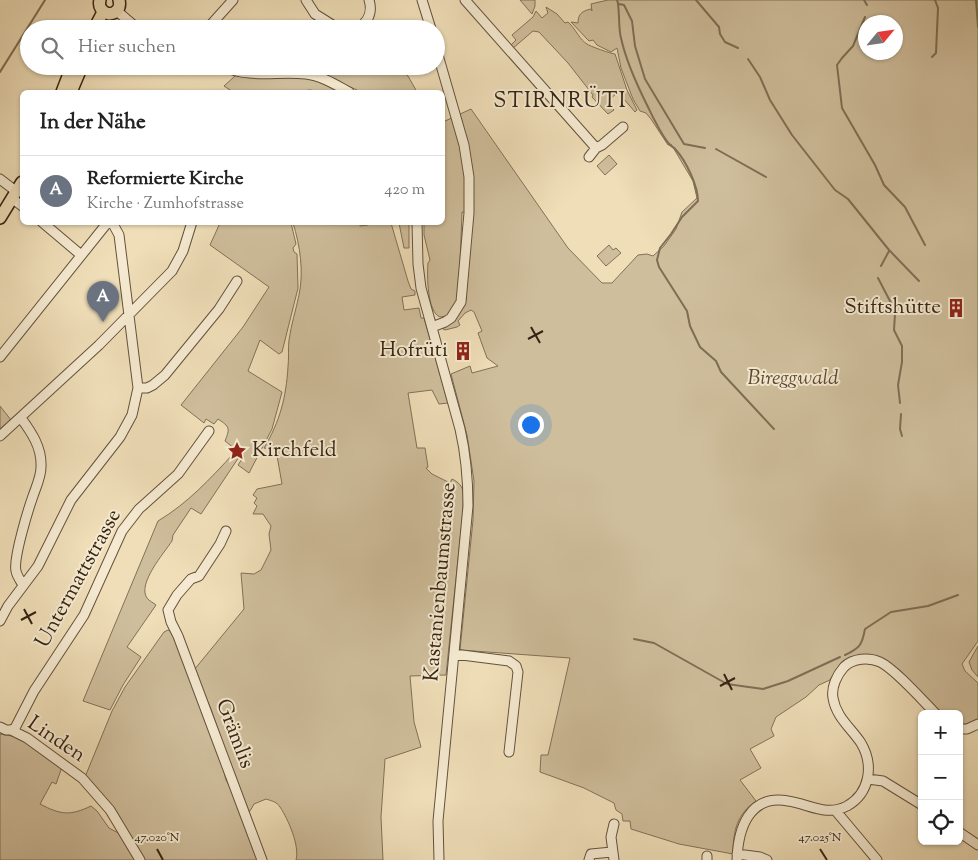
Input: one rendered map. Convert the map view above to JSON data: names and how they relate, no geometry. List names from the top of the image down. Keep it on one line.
{"streets":{"street":["Untermattstrasse","Kastanienbaumstrasse","Grämlis","Linden"]},"crossings":[["Untermattstrasse","Linden"]],"districts":["STIRNRÜTI"],"parks":["Bireggwald"],"places":{"building":["Stiftshütte","Hofrüti"],"place":["Kirchfeld"]},"north":"top right","page":{"search":"Hier suchen","heading":"In der Nähe","list":[{"mark":"A","name":"Reformierte Kirche","note":"Kirche · Zumhofstrasse","value":"420 m"}],"pins":"A","map_buttons":["+","−"]},"coordinates":["47.020°N","47.025°N"]}
